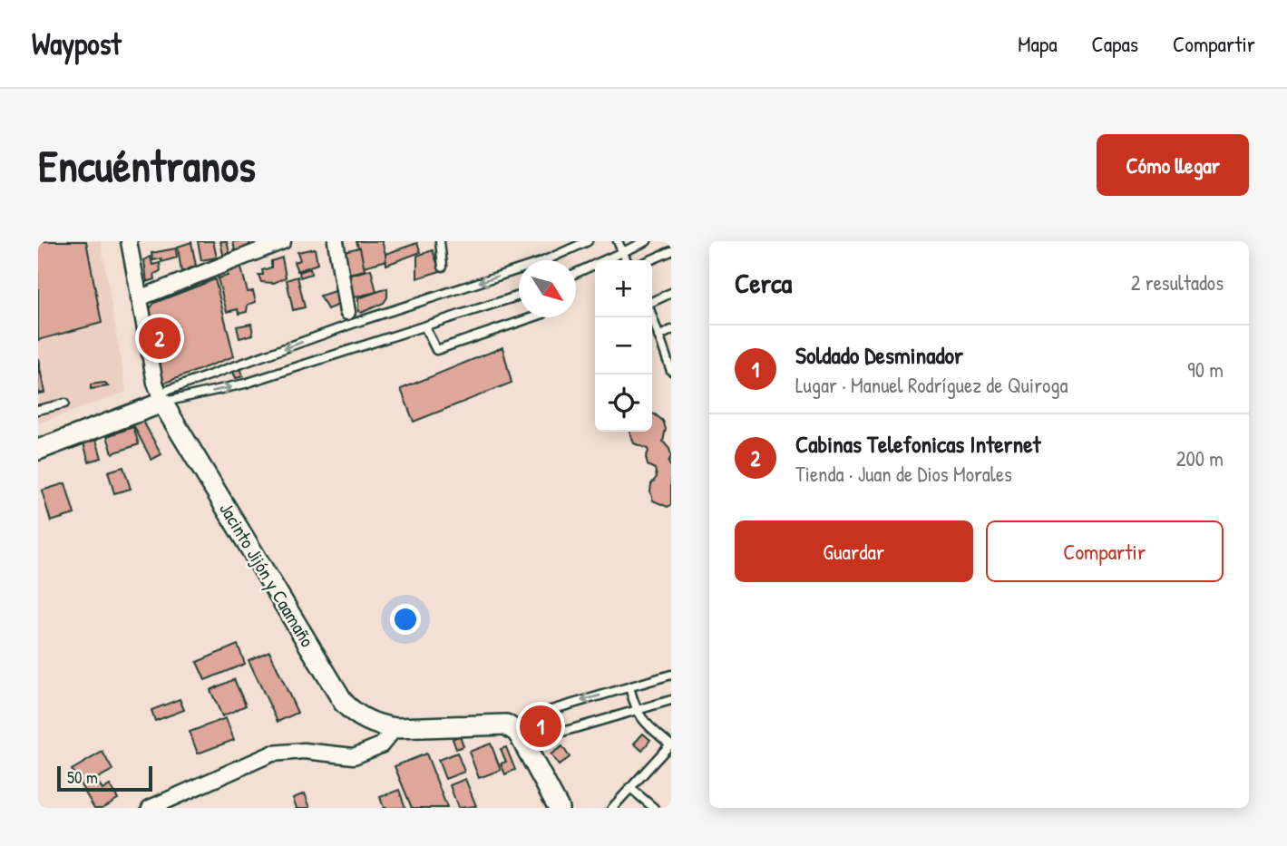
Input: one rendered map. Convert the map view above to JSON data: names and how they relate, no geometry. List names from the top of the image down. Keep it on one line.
{"streets":{"street":["Jacinto Jijón y Caamaño"]},"scale_bar":"50 m","north":"bottom right","page":{"header":"Waypost","nav":["Mapa","Capas","Compartir"],"buttons":["Cómo llegar",["Guardar","Compartir"]],"title":"Encuéntranos","heading":["Cerca","2 resultados"],"map_buttons":["+","−"],"pins":["2","1"],"list":[{"mark":"1","name":"Soldado Desminador","note":"Lugar · Manuel Rodríguez de Quiroga","value":"90 m"},{"mark":"2","name":"Cabinas Telefonicas Internet","note":"Tienda · Juan de Dios Morales","value":"200 m"}],"scale":"50 m"}}
